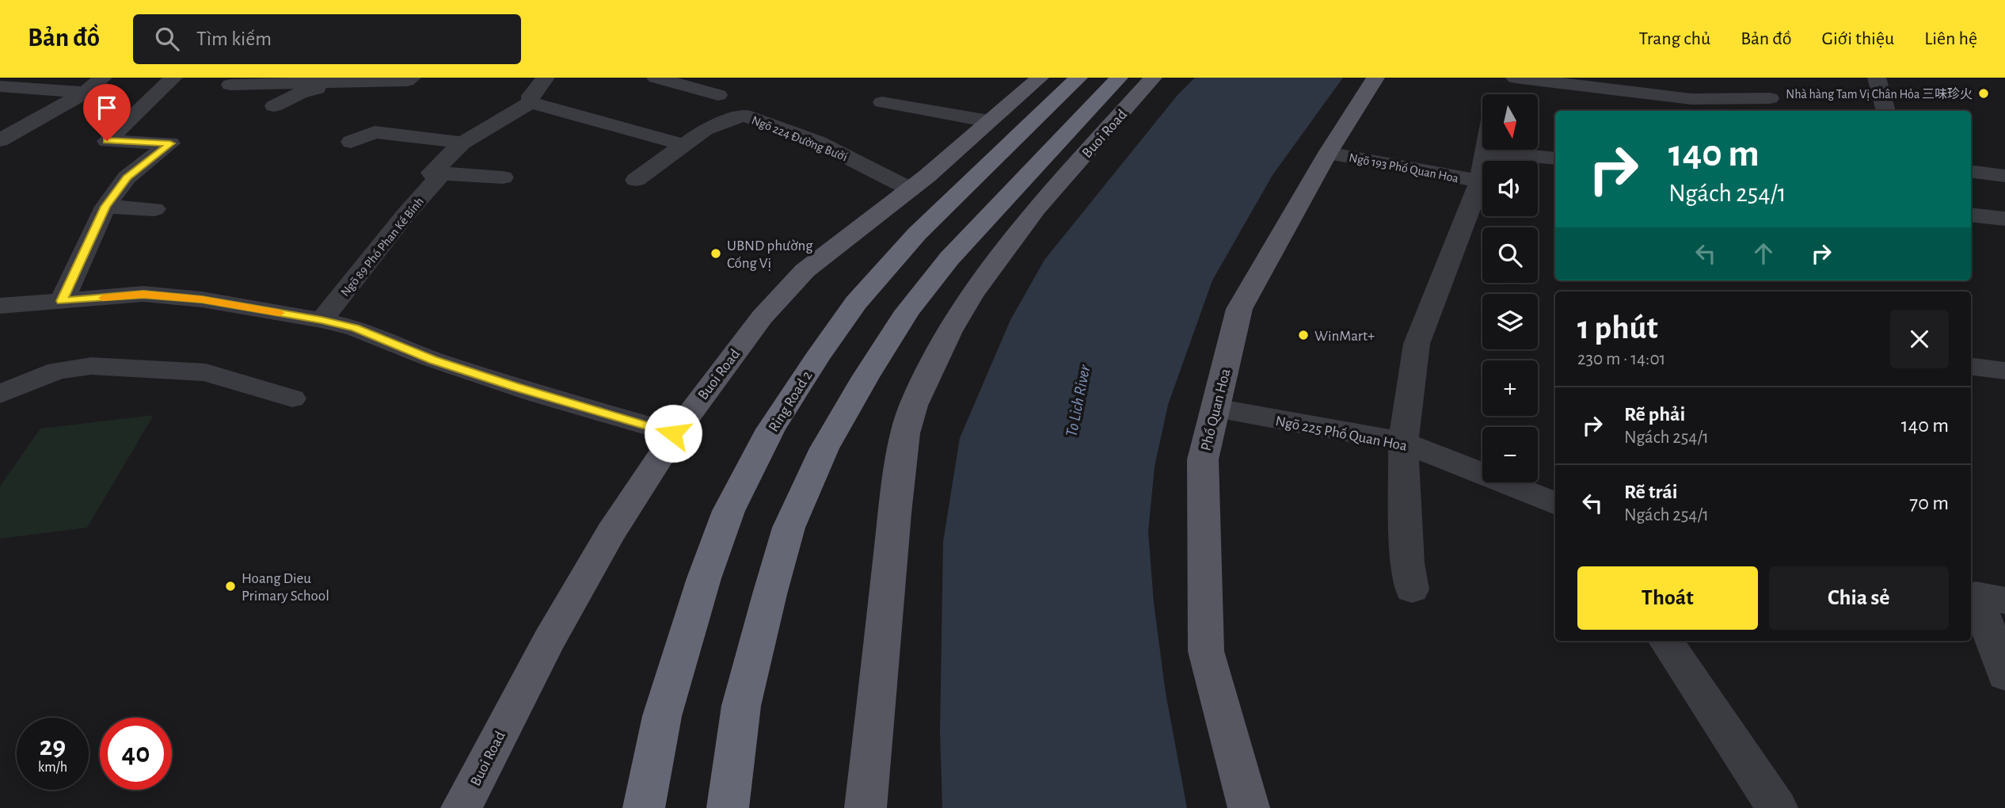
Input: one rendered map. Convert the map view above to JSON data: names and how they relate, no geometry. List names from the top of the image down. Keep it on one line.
{"streets":{"highway":["Ring Road 2"],"main road":["Buoi Road","Phố Quan Hoa"],"street":["Ngõ 224 Đường Bưởi","Ngõ 193 Phố Quan Hoa","Ngõ 89 Phố Phan Kế Bính","Ngõ 225 Phố Quan Hoa"]},"crossings":[["Buoi Road","Ngõ 224 Đường Bưởi"],["Ngõ 193 Phố Quan Hoa","Phố Quan Hoa"],["Phố Quan Hoa","Ngõ 225 Phố Quan Hoa"]],"water":["To Lich River"],"places":["Nhà hàng Tam Vị Chân Hỏa 三味珍火","UBND phường Cống Vị","WinMart+","Hoang Dieu Primary School"],"north":"bottom","page":{"header":"Bản đồ","search":"Tìm kiếm","nav":["Trang chủ","Bản đồ","Giới thiệu","Liên hệ"],"map_buttons":["+","−"],"turn":["140 m","Ngách 254/1"],"heading":["1 phút","230 m · 14:01"],"list":[{"name":"Rẽ phải","note":"Ngách 254/1","value":"140 m"},{"name":"Rẽ trái","note":"Ngách 254/1","value":"70 m"}],"buttons":["Thoát","Chia sẻ"],"speed":"29 km/h","limit":"40"}}
